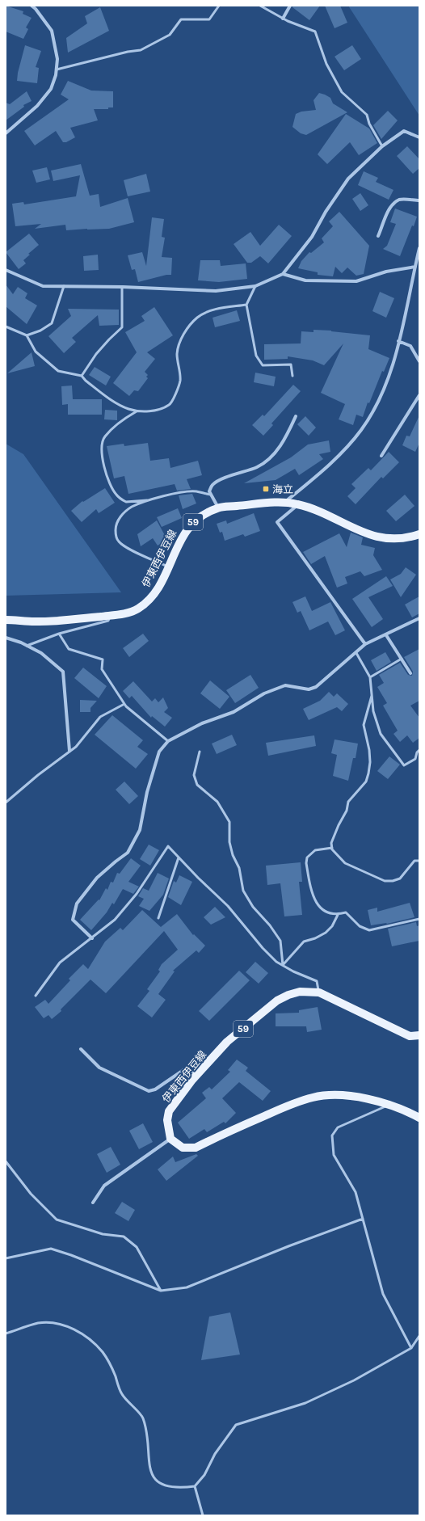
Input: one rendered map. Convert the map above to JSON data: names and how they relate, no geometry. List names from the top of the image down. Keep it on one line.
{"streets":{"main road":["59","伊東西伊豆線"]},"places":{"transit":["海立"]}}
